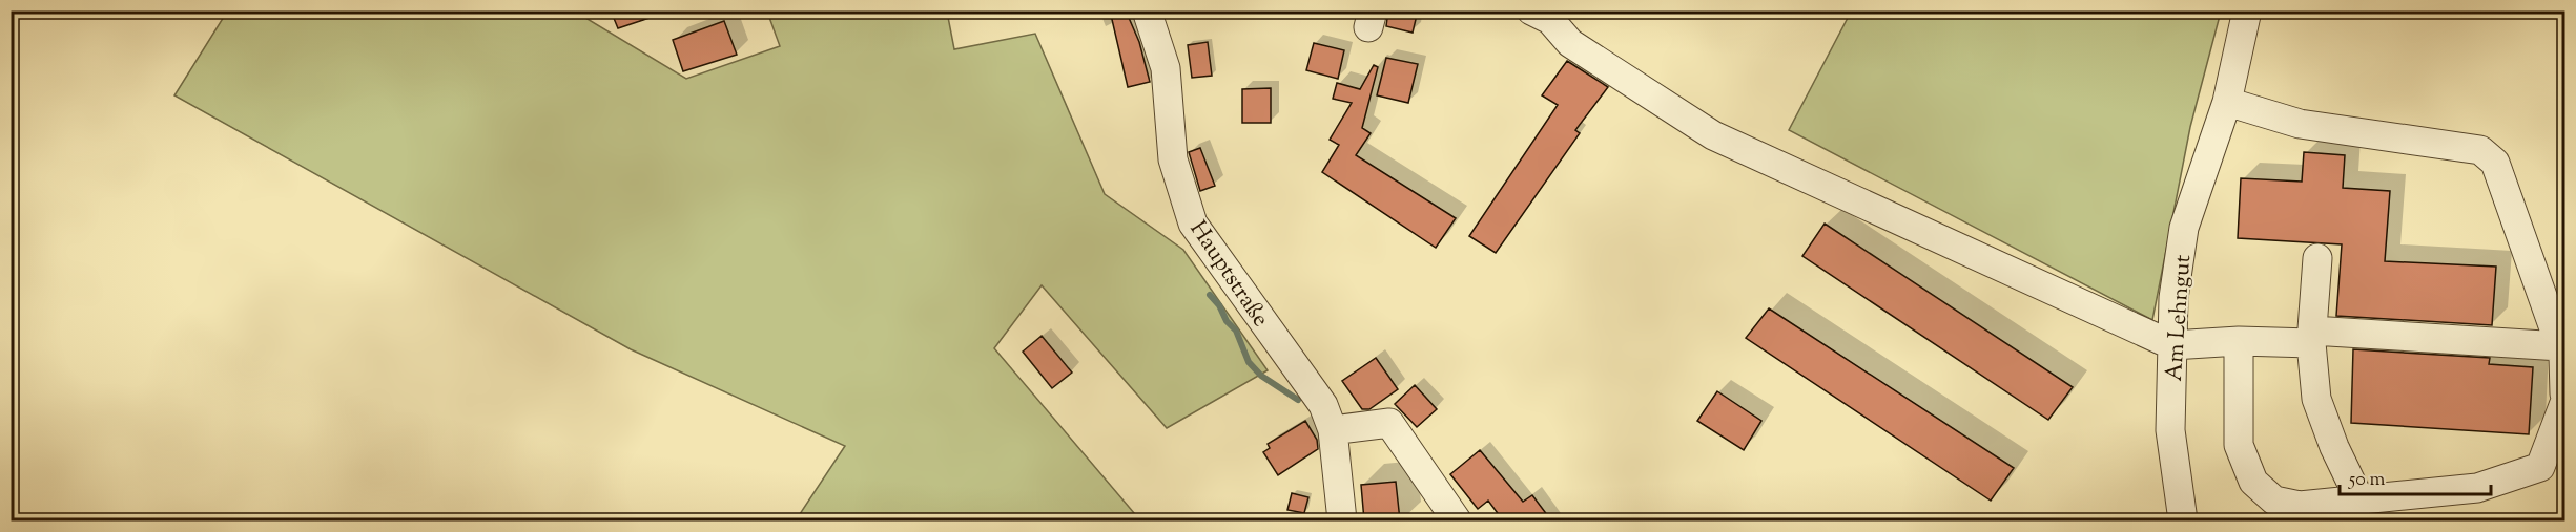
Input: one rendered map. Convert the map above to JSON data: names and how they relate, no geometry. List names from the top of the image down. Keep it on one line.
{"streets":{"street":["Hauptstraße","Am Lehngut"]},"scale_bar":"50 m"}
